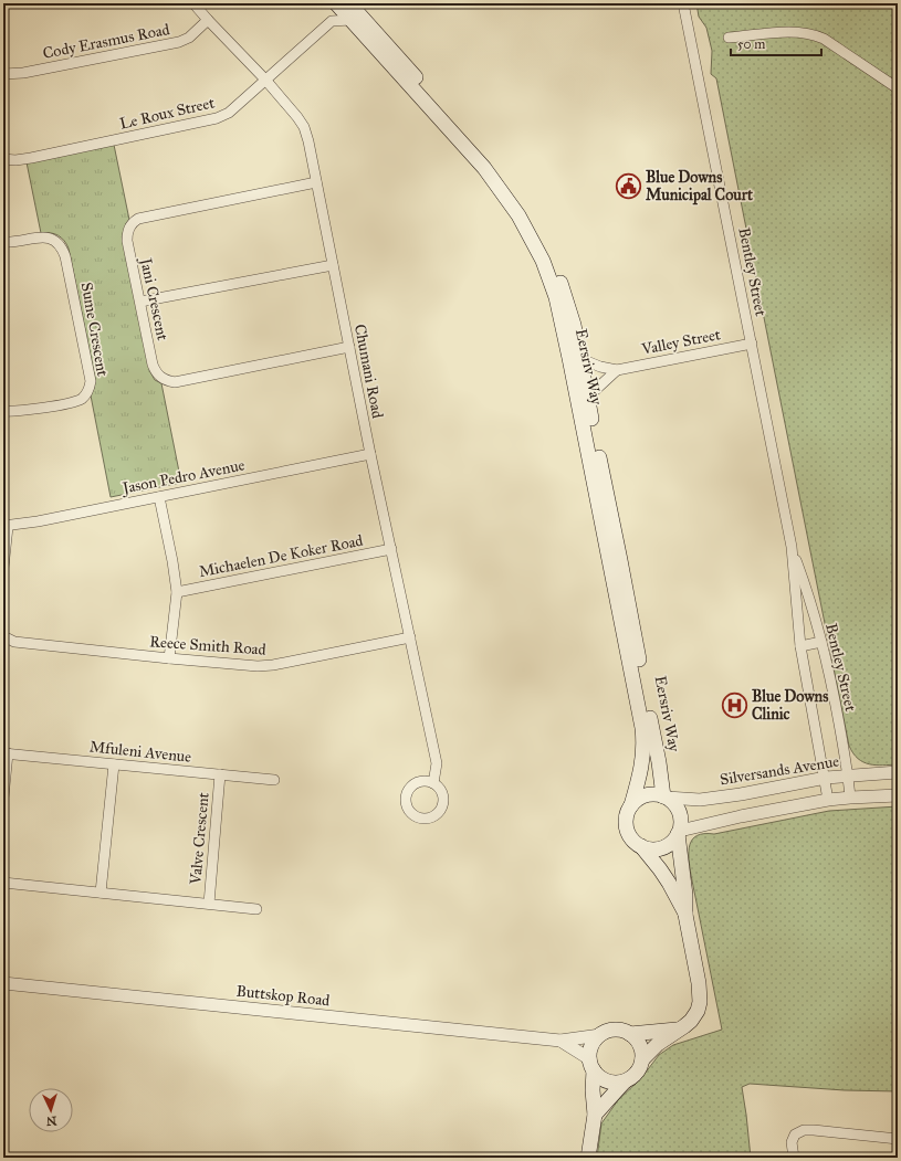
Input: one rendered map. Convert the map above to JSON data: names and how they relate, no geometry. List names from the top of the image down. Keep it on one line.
{"streets":{"main road":["Eersriv Way"],"street":["Cody Erasmus Road","Le Roux Street","Bentley Street","Jani Crescent","Sume Crescent","Valley Street","Chumani Road","Jason Pedro Avenue","Michaelen De Koker Road","Reece Smith Road","Mfuleni Avenue","Silversands Avenue","Valve Crescent","Buttskop Road"]},"crossings":[["Cody Erasmus Road","Chumani Road"],["Le Roux Street","Chumani Road"],["Bentley Street","Valley Street"],["Bentley Street","Silversands Avenue"],["Jani Crescent","Chumani Road"],["Valley Street","Eersriv Way"],["Eersriv Way","Silversands Avenue"],["Chumani Road","Jason Pedro Avenue"],["Chumani Road","Michaelen De Koker Road"],["Chumani Road","Reece Smith Road"],["Mfuleni Avenue","Valve Crescent"]],"places":{"public building":["Blue Downs Municipal Court"],"hospital":["Blue Downs Clinic"]},"scale_bar":"50 m","north":"bottom"}
